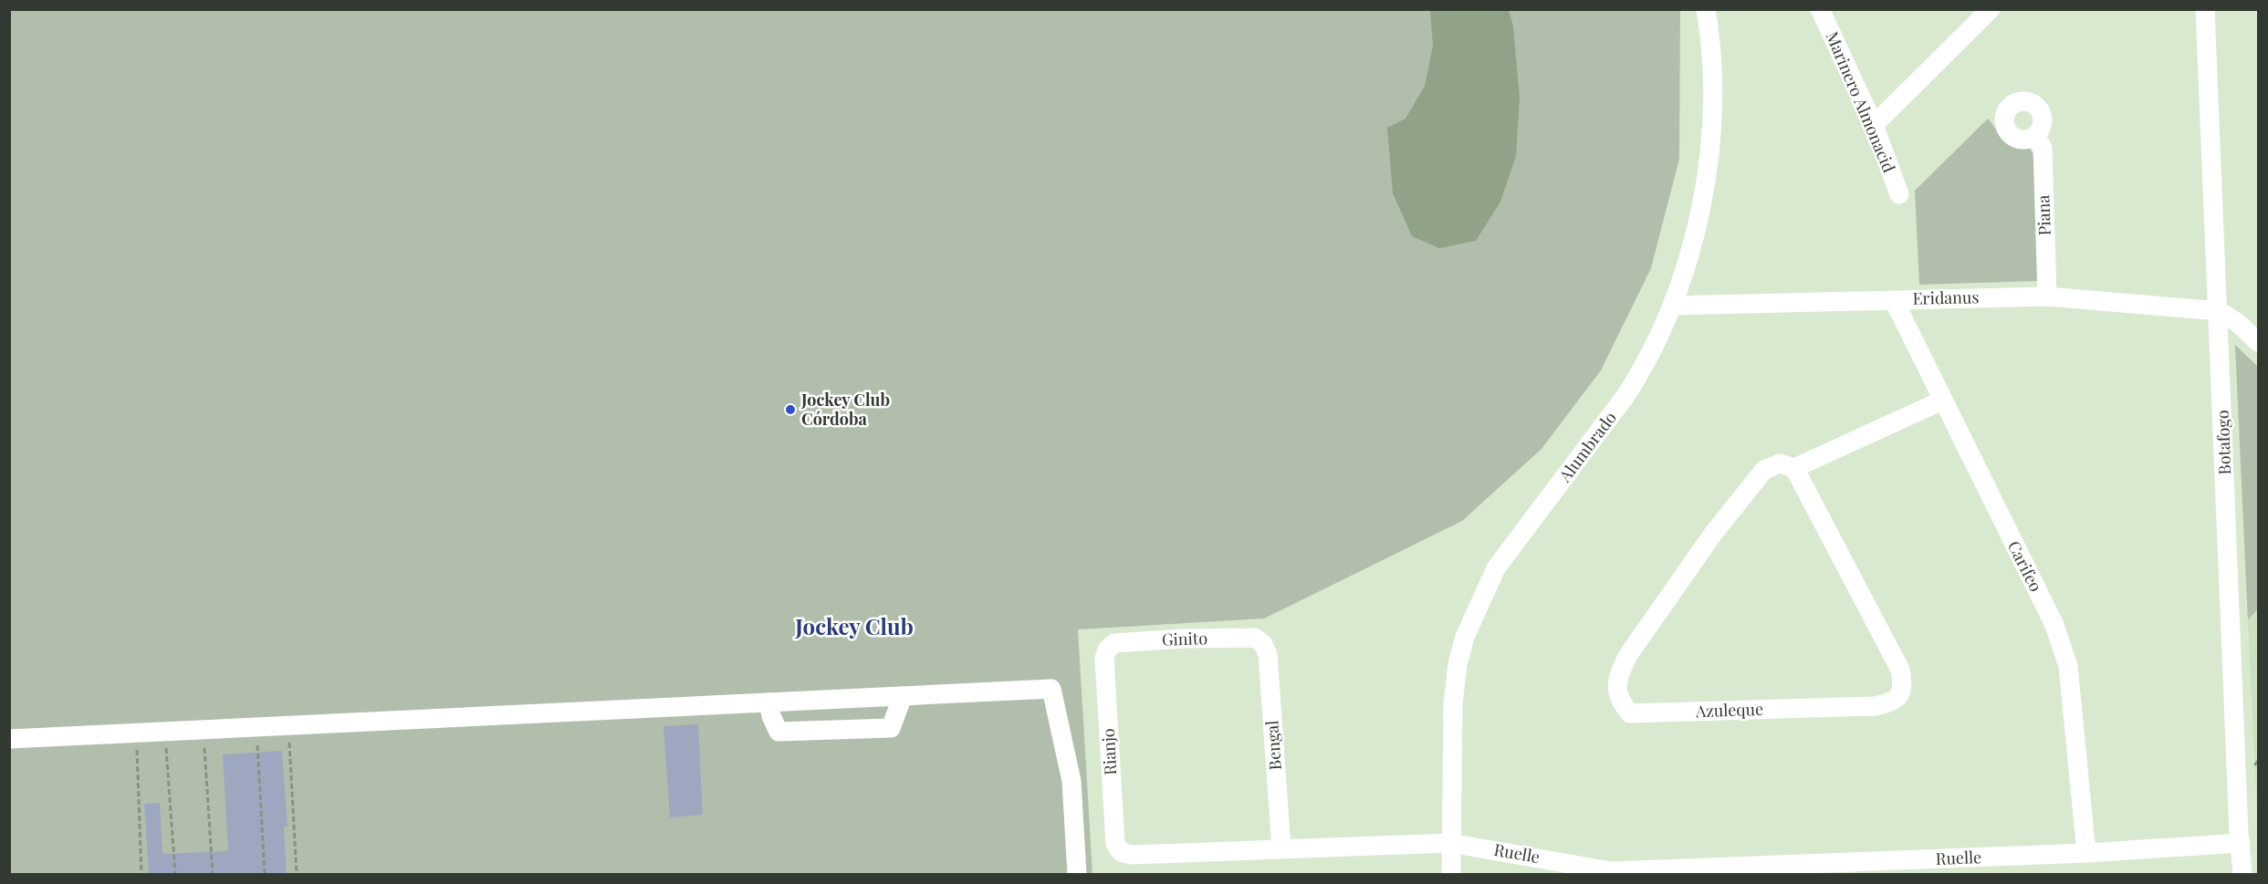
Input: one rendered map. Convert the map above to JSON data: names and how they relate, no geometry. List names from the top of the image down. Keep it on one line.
{"streets":{"street":["Marinero Almonacid","Piana","Eridanus","Botafogo","Alumbrado","Carifeo","Ginito","Azuleque","Bengal","Rianjo","Ruelle"]},"crossings":[["Piana","Eridanus"],["Eridanus","Botafogo"],["Eridanus","Alumbrado"],["Eridanus","Carifeo"],["Botafogo","Ruelle"],["Alumbrado","Ruelle"],["Carifeo","Azuleque"],["Carifeo","Ruelle"],["Ginito","Bengal"],["Ginito","Rianjo"],["Bengal","Ruelle"],["Rianjo","Ruelle"]],"districts":["Jockey Club"],"places":["Jockey Club Córdoba"]}
